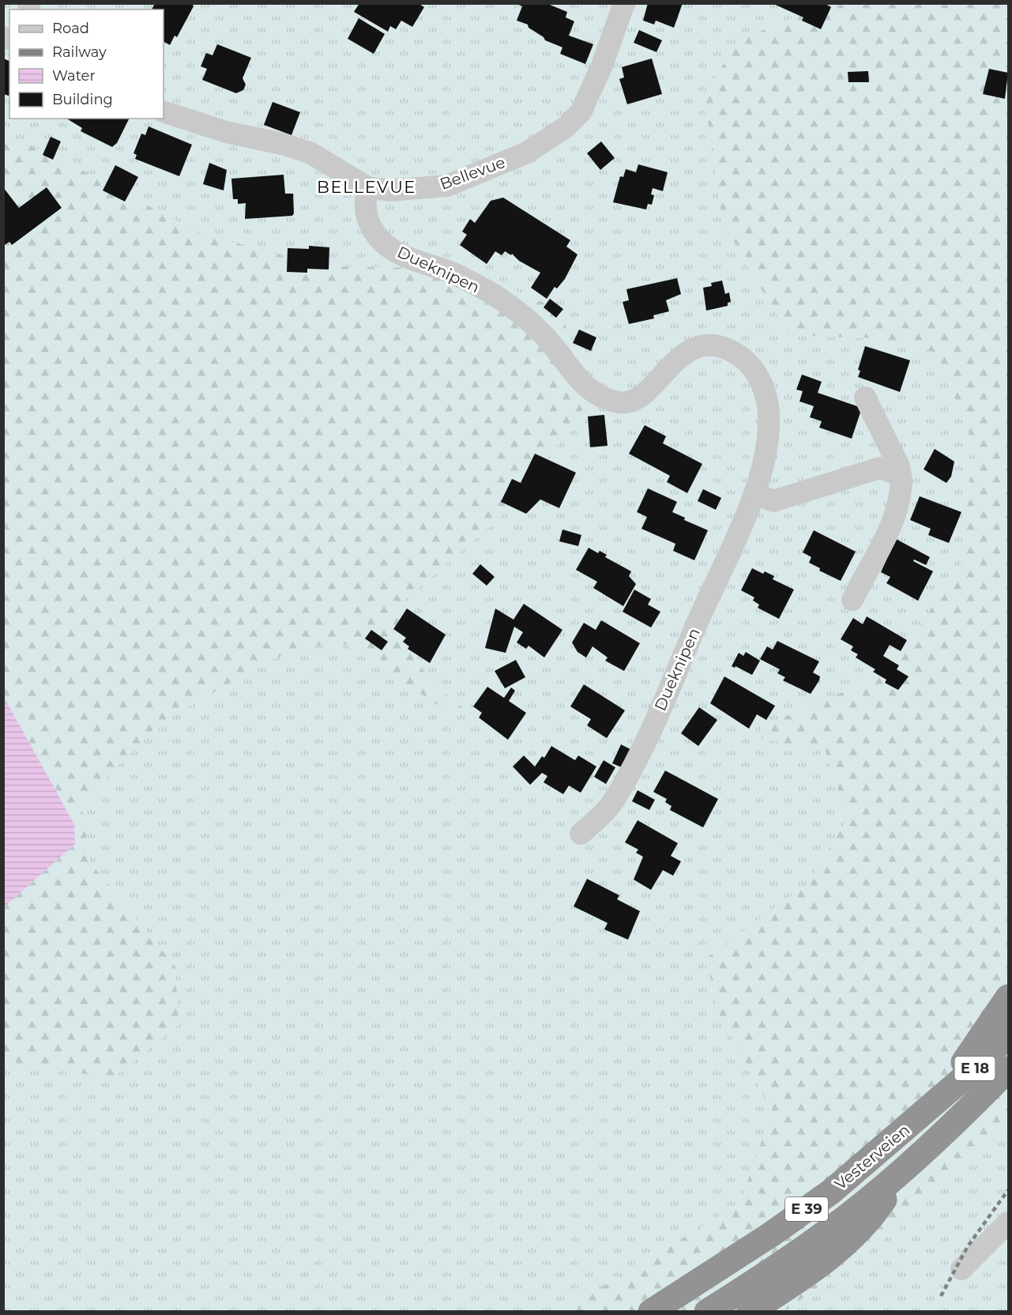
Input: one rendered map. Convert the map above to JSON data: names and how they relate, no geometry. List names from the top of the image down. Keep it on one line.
{"streets":{"highway":["E 18","Vesterveien","E 39"],"street":["Bellevue","Dueknipen"]},"crossings":[["Bellevue","Dueknipen"],["Vesterveien","E 39"]],"districts":["BELLEVUE"],"legend":["Road","Railway","Water","Building"]}
